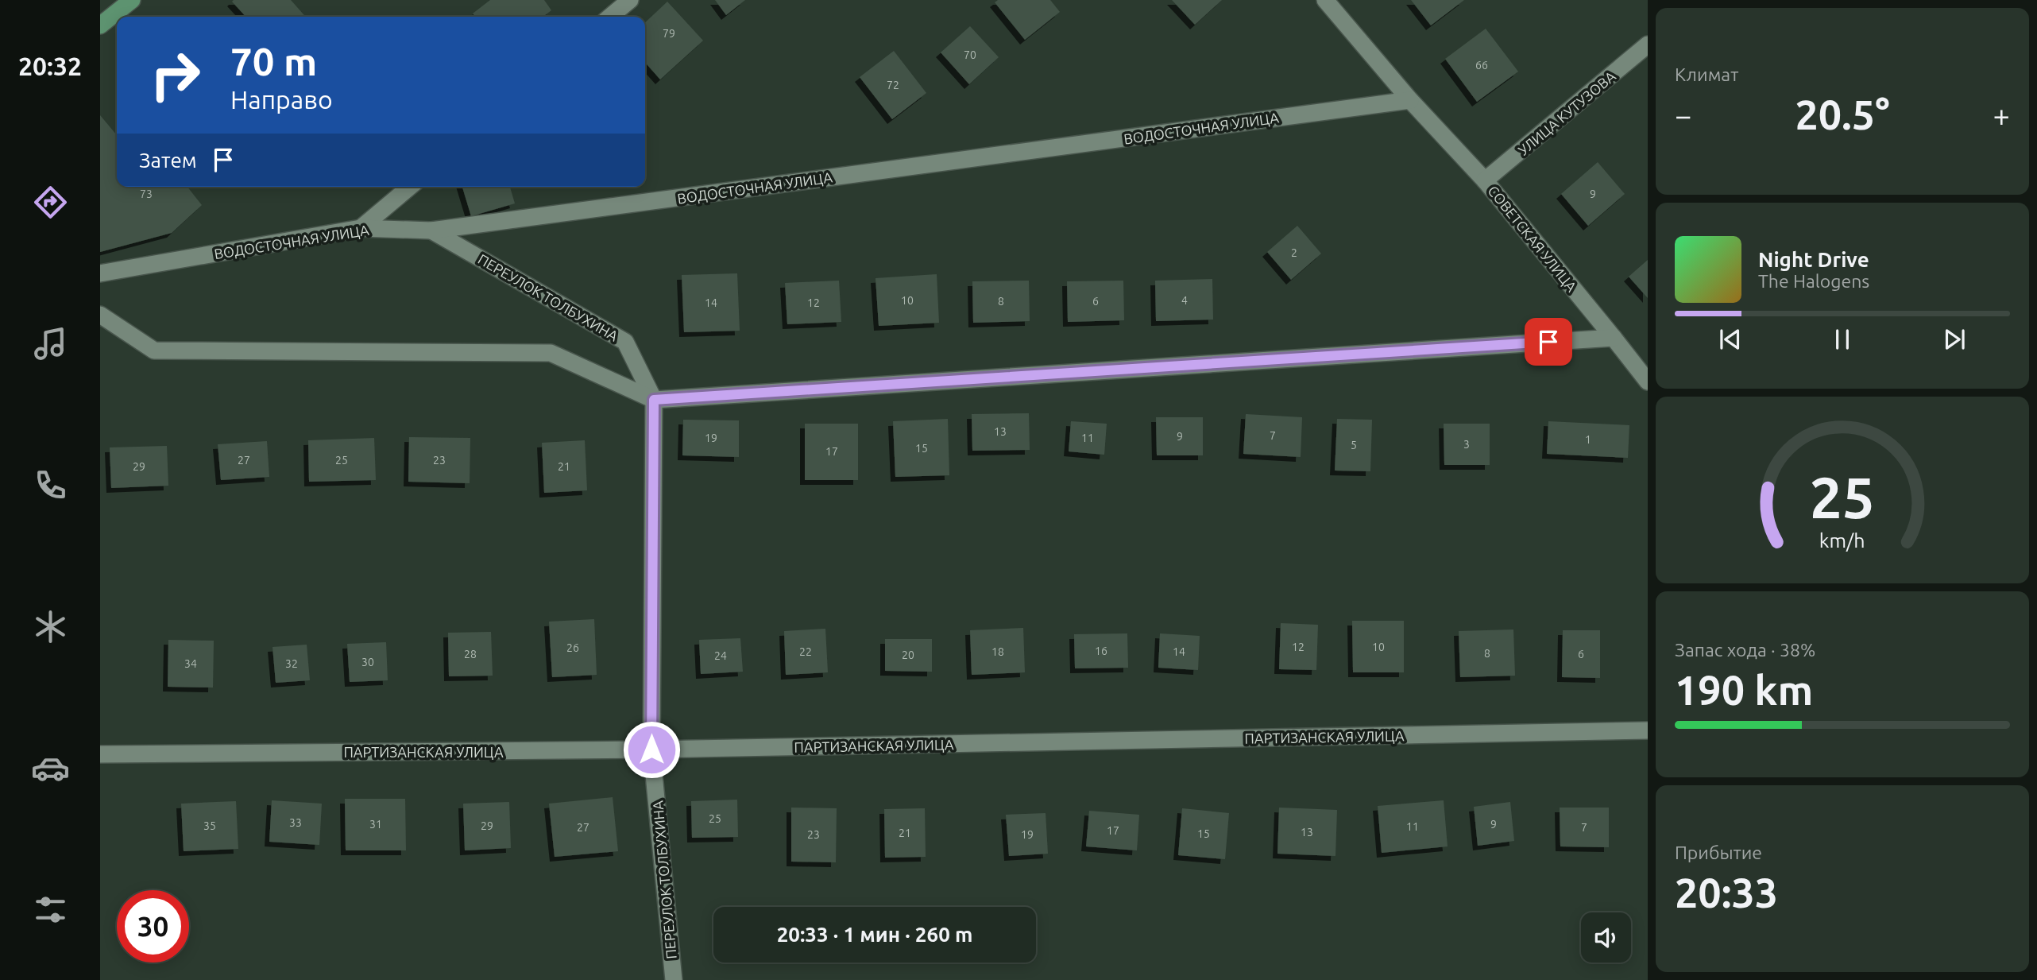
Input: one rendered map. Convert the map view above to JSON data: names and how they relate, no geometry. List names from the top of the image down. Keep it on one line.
{"streets":{"street":["УЛИЦА КУТУЗОВА","ВОДОСТОЧНАЯ УЛИЦА","СОВЕТСКАЯ УЛИЦА","ПЕРЕУЛОК ТОЛБУХИНА","ПАРТИЗАНСКАЯ УЛИЦА"]},"crossings":[["УЛИЦА КУТУЗОВА","СОВЕТСКАЯ УЛИЦА"],["ВОДОСТОЧНАЯ УЛИЦА","СОВЕТСКАЯ УЛИЦА"],["ВОДОСТОЧНАЯ УЛИЦА","ПЕРЕУЛОК ТОЛБУХИНА"],["ПЕРЕУЛОК ТОЛБУХИНА","ПАРТИЗАНСКАЯ УЛИЦА"]],"house_numbers":["79","70","66","72","73","9","2","10","4","8","6","14","12","13","7","9","19","11","1","3","5","15","17","27","25","23","29","21","12","10","26","16","22","18","14","8","28","6","20","24","30","34","32","25","33","31","9","35","29","11","27","7","17","13","21","15","23","19"],"page":{"tabs":"20:32","tile":["Климат",["Запас хода · 38%","190 km"],["Прибытие","20:33"]],"turn":["70 m","Направо"],"heat":["−","20.5°","+"],"then":"Затем","song":["Night Drive","The Halogens"],"limit":"30","trip":"20:33 · 1 мин · 260 m","gauge":["25","km/h"]}}
